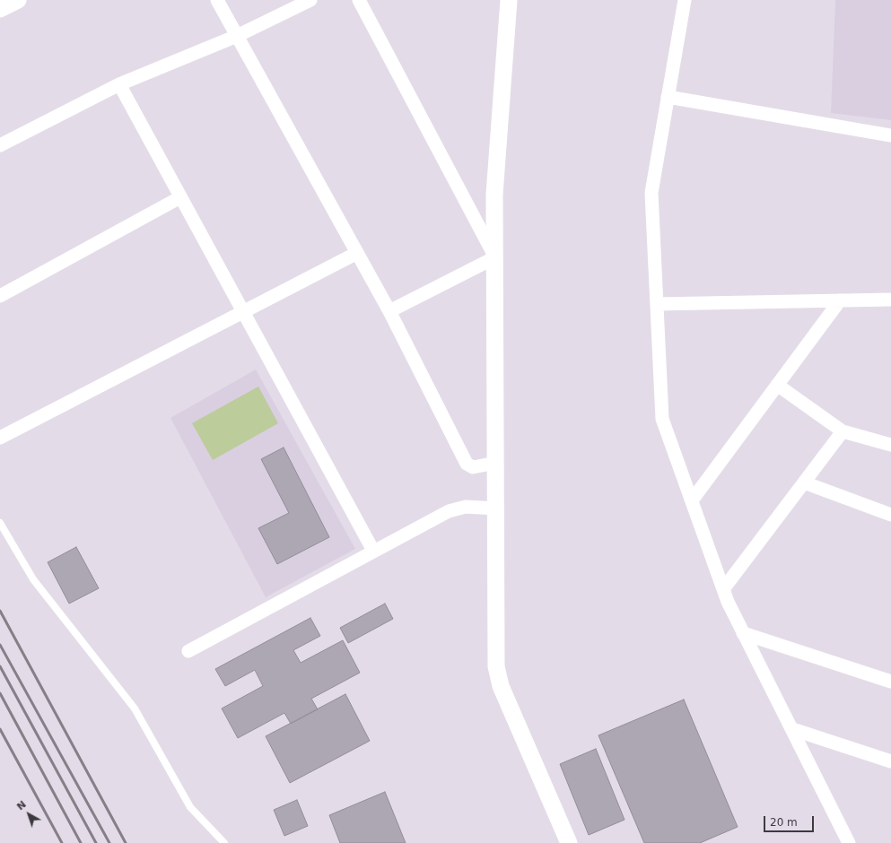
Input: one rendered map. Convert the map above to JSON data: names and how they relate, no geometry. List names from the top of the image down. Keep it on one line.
{"scale_bar":"20 m","north":"top left"}
